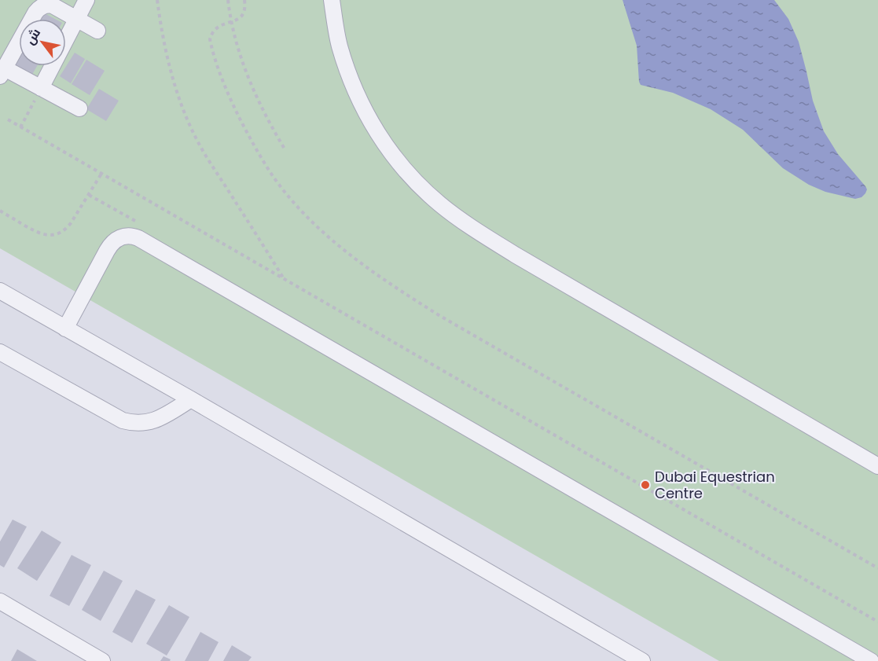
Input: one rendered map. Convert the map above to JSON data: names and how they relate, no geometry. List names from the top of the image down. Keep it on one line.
{"places":["Dubai Equestrian Centre"],"north":"top left"}
